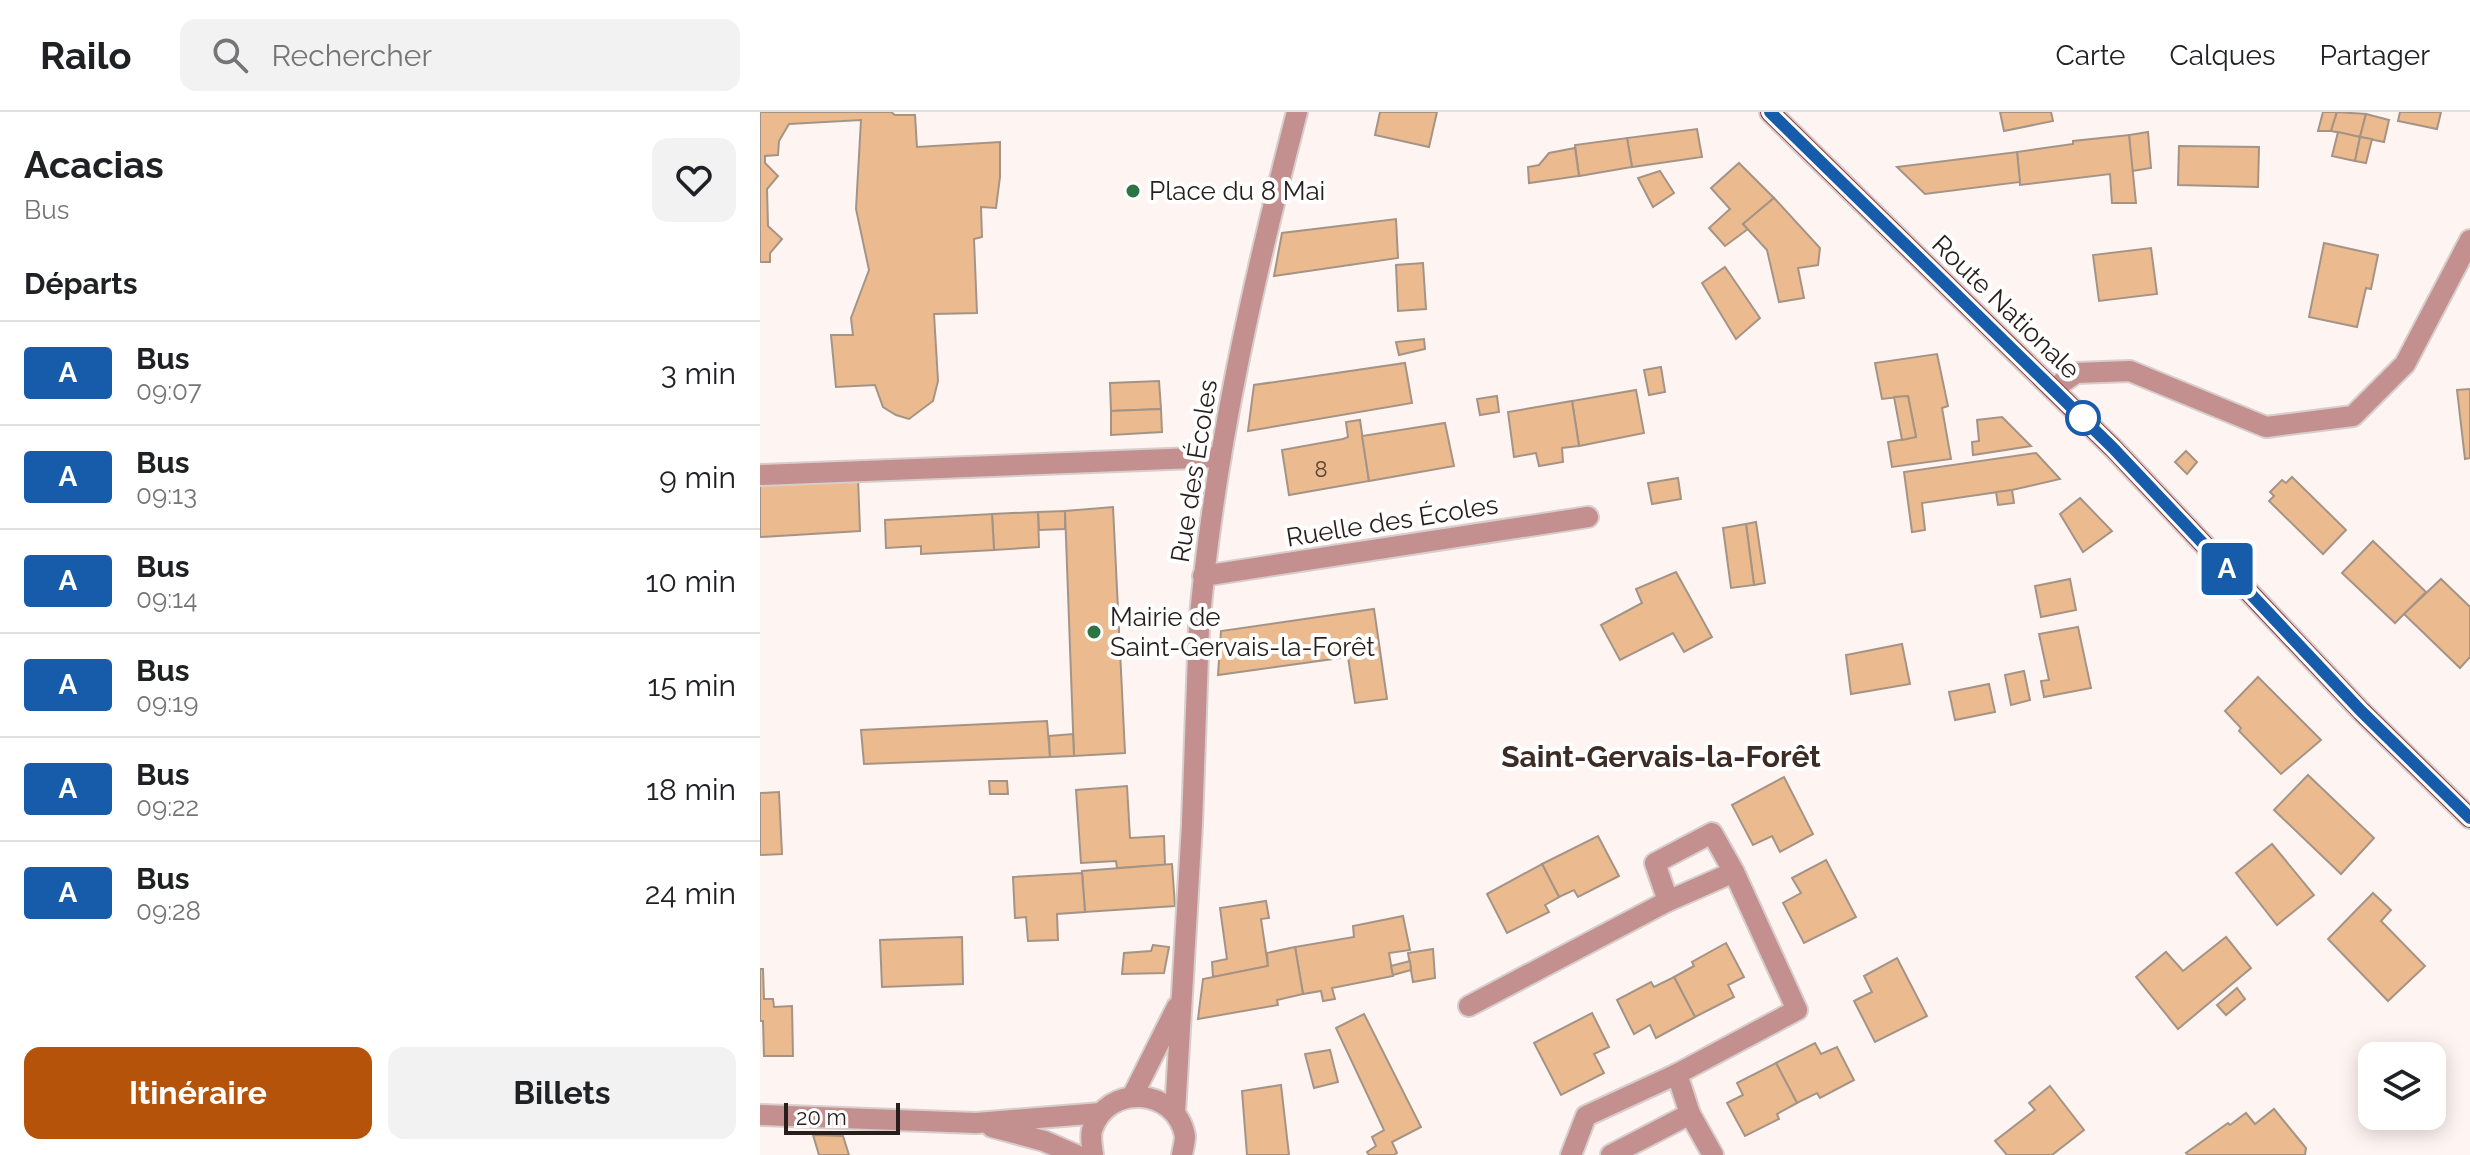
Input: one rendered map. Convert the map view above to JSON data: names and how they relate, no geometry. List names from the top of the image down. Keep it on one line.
{"streets":{"main road":["Route Nationale"],"street":["Rue des Écoles","Ruelle des Écoles"]},"crossings":[["Rue des Écoles","Ruelle des Écoles"]],"districts":["Saint-Gervais-la-Forêt"],"places":["Place du 8 Mai","Mairie de Saint-Gervais-la-Forêt"],"lines":["bus line A"],"house_numbers":["8"],"scale_bar":"20 m","page":{"header":"Railo","search":"Rechercher","nav":["Carte","Calques","Partager"],"heading":[["Acacias","Bus"],"Départs"],"on_map":"A","list":[{"mark":"A","name":"Bus","note":"09:07","value":"3 min"},{"mark":"A","name":"Bus","note":"09:13","value":"9 min"},{"mark":"A","name":"Bus","note":"09:14","value":"10 min"},{"mark":"A","name":"Bus","note":"09:19","value":"15 min"},{"mark":"A","name":"Bus","note":"09:22","value":"18 min"},{"mark":"A","name":"Bus","note":"09:28","value":"24 min"}],"buttons":["Itinéraire","Billets"],"scale":"20 m"}}
